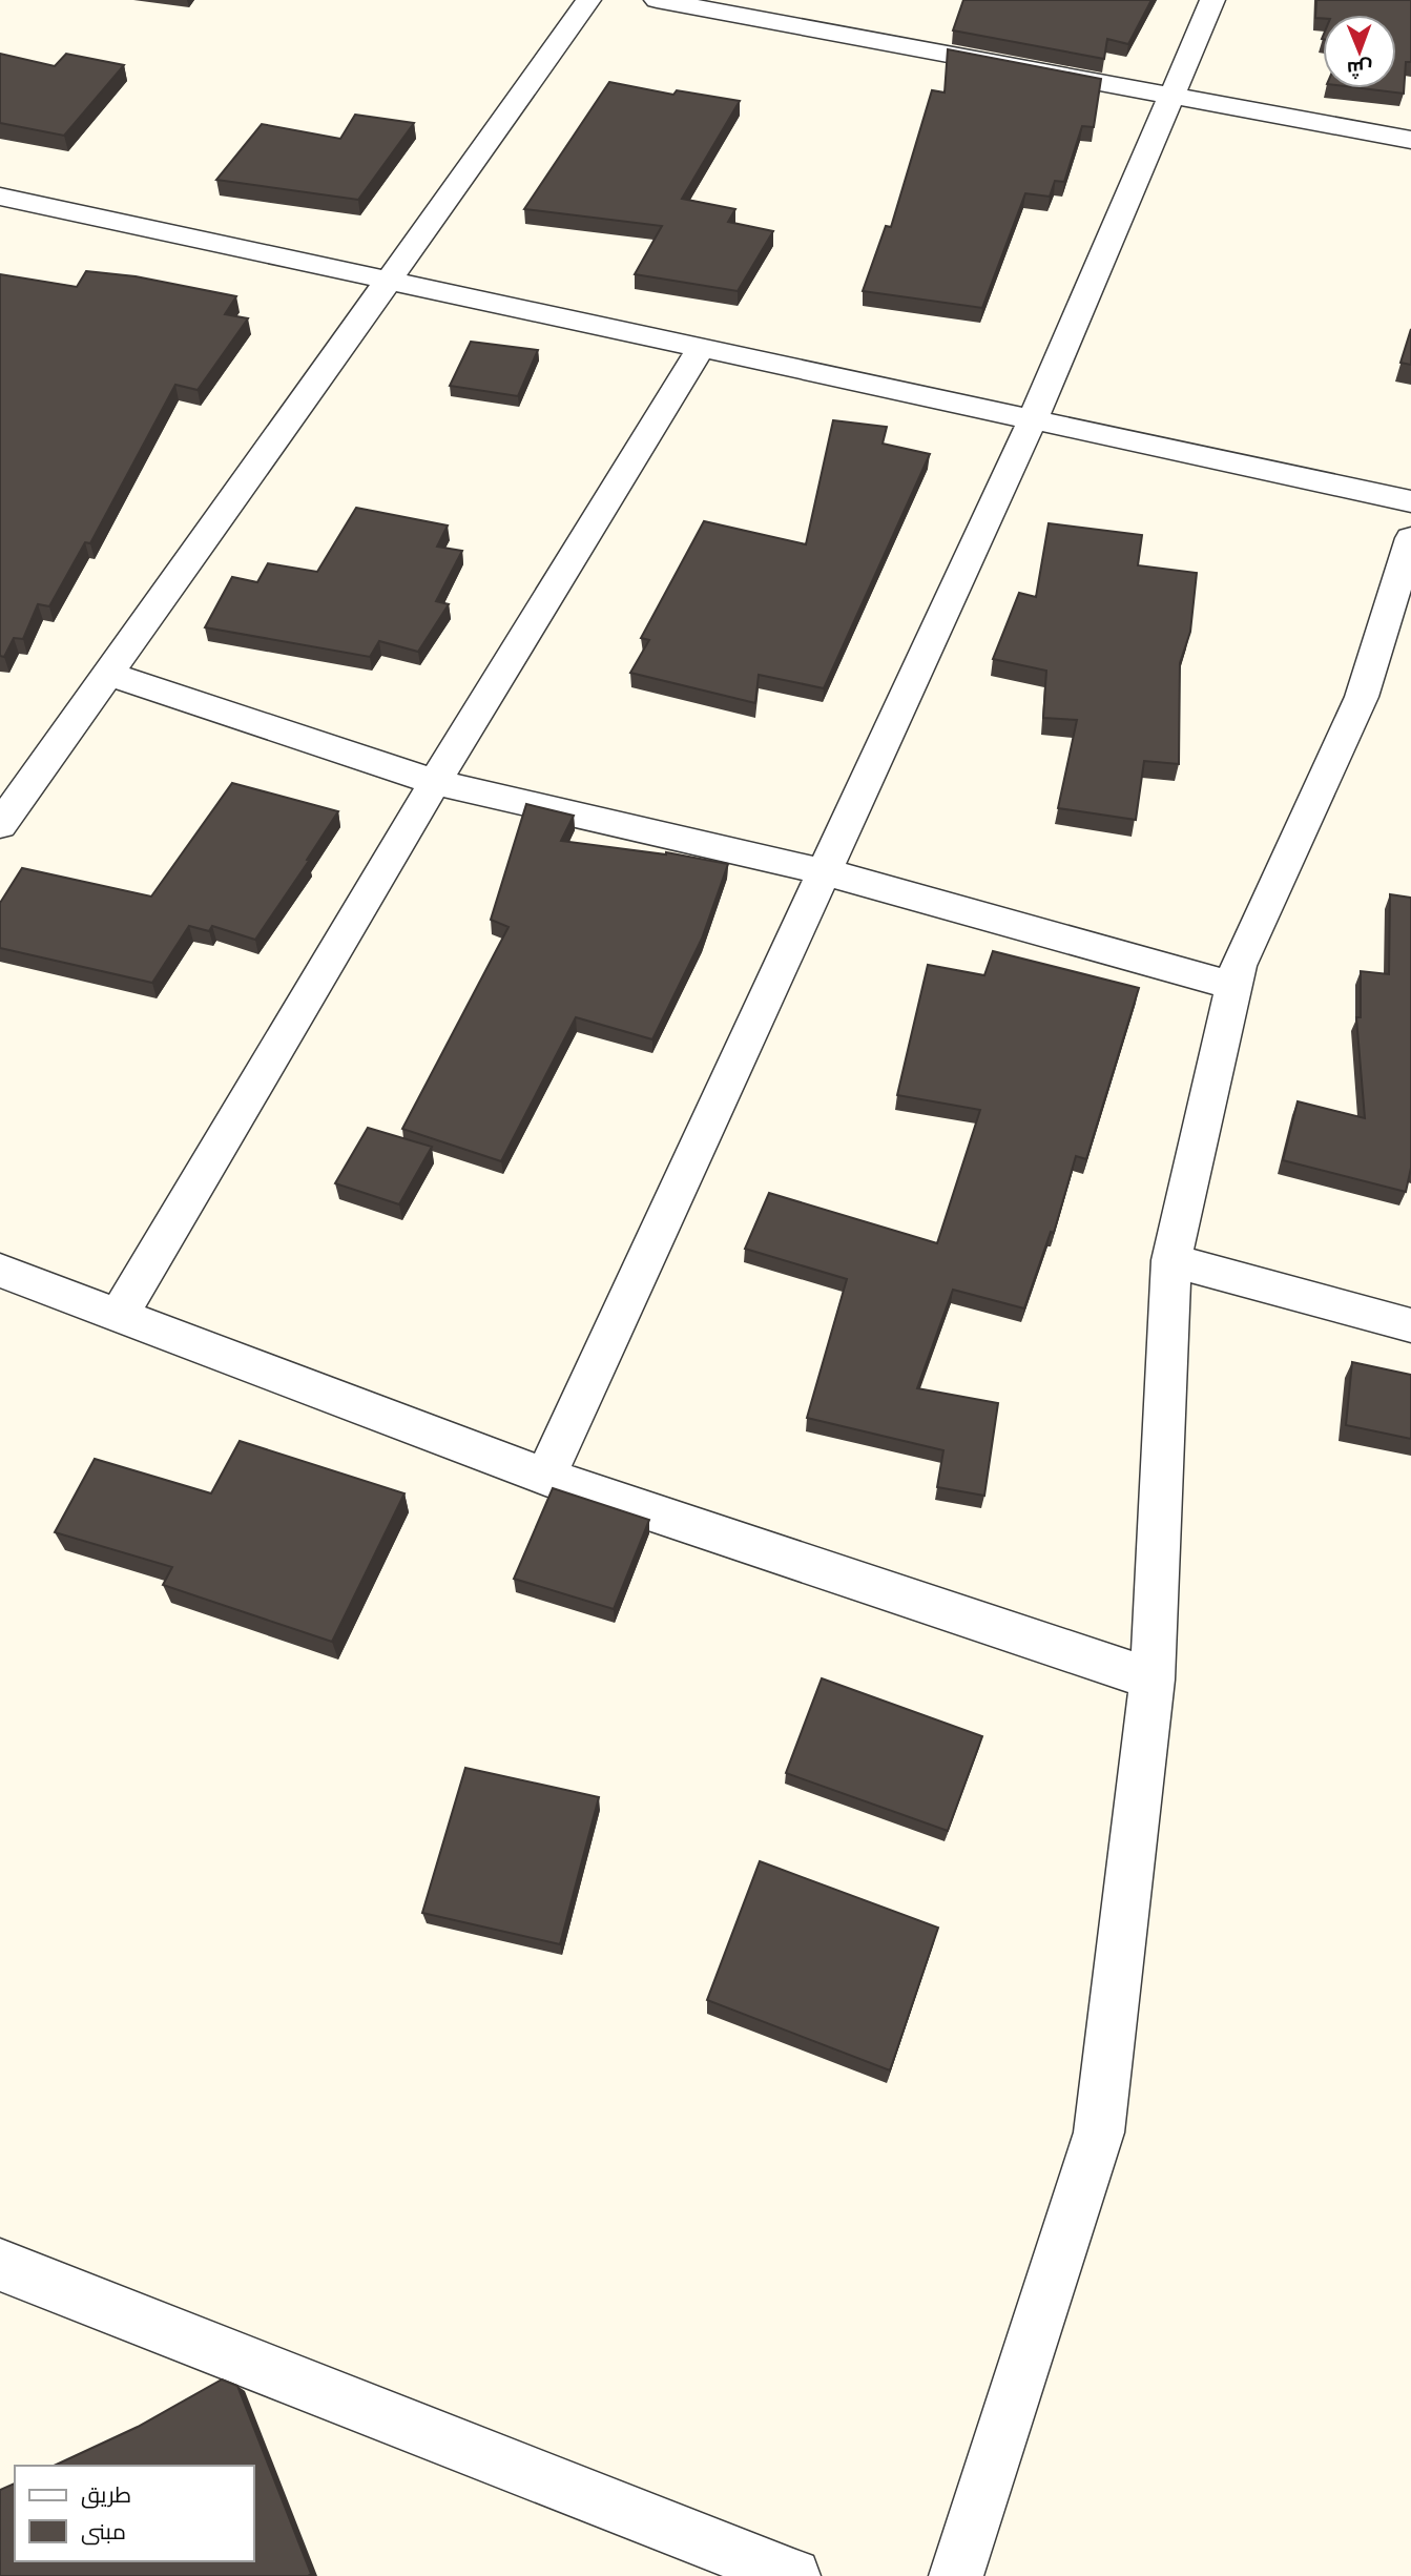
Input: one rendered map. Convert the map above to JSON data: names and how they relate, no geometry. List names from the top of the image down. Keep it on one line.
{"legend":["طريق","مبنى"],"north":"bottom"}
